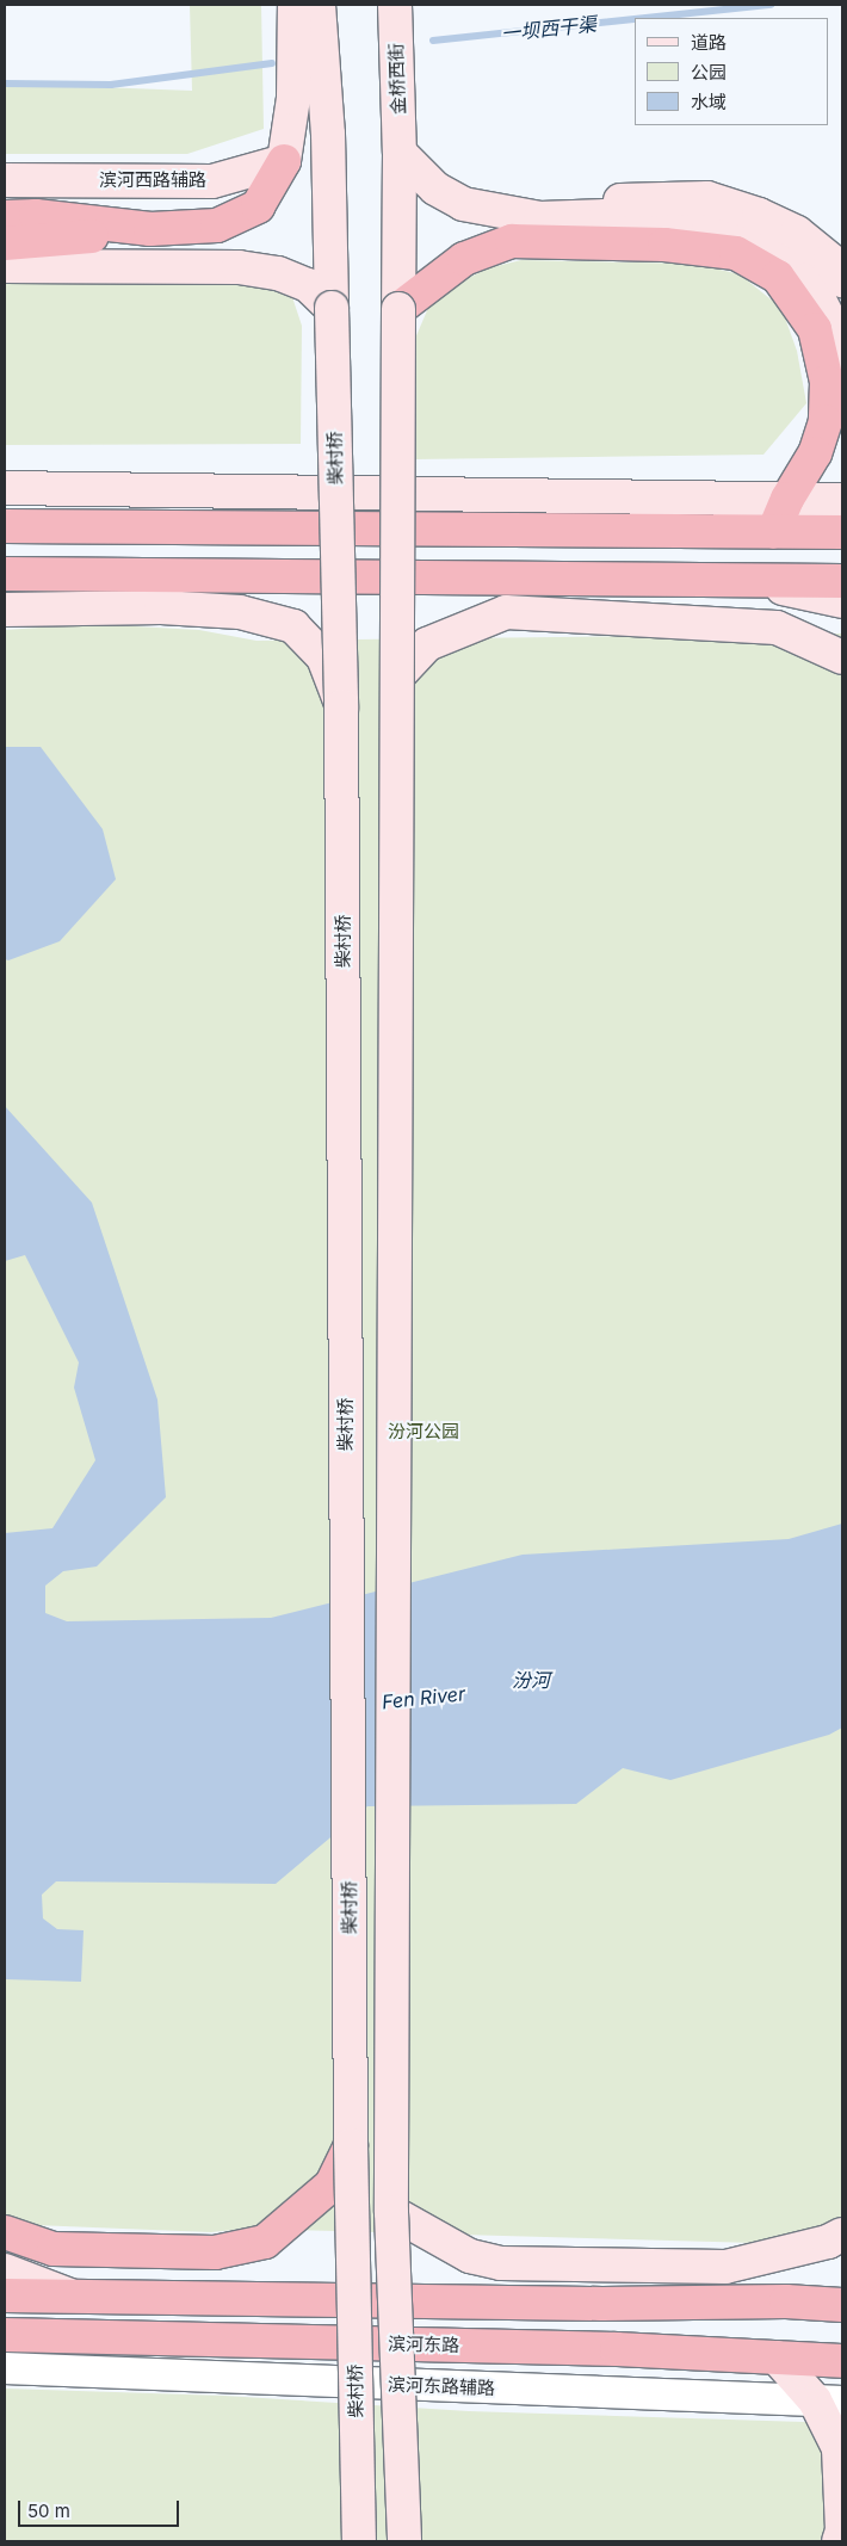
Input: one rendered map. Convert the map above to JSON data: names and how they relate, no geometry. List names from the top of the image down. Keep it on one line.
{"streets":{"highway":["滨河东路"],"main road":["金桥西街","滨河西路辅路","柴村桥"],"street":["滨河东路辅路"]},"water":["一坝西干渠","汾河","Fen River"],"parks":["汾河公园"],"legend":["道路","公园","水域"],"scale_bar":"50 m"}
